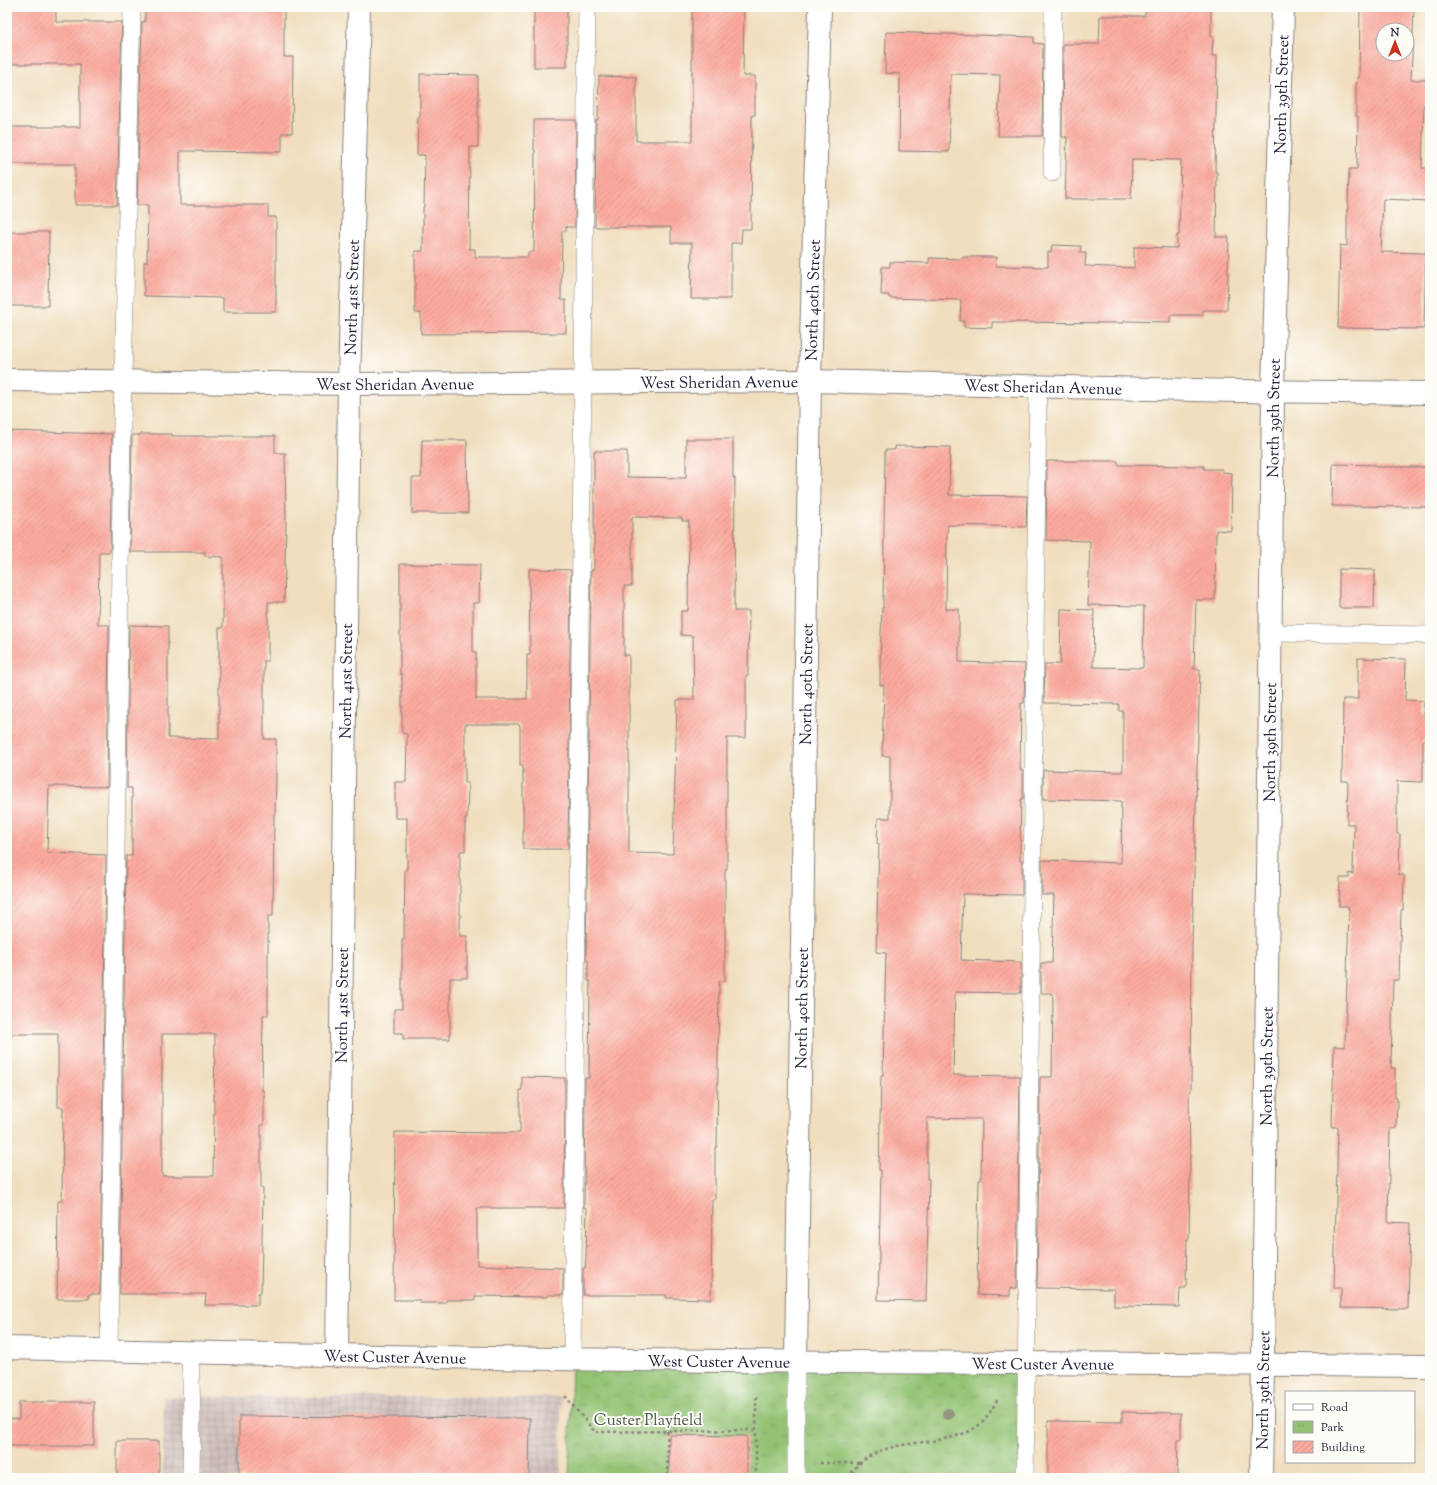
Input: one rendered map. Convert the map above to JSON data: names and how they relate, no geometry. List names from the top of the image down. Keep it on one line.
{"streets":{"street":["North 39th Street","North 41st Street","North 40th Street","West Sheridan Avenue","West Custer Avenue"]},"crossings":[["North 39th Street","West Sheridan Avenue"],["North 39th Street","West Custer Avenue"],["North 41st Street","West Sheridan Avenue"],["North 41st Street","West Custer Avenue"],["North 40th Street","West Sheridan Avenue"],["North 40th Street","West Custer Avenue"]],"parks":["Custer Playfield"],"legend":["Road","Park","Building"],"north":"top"}
